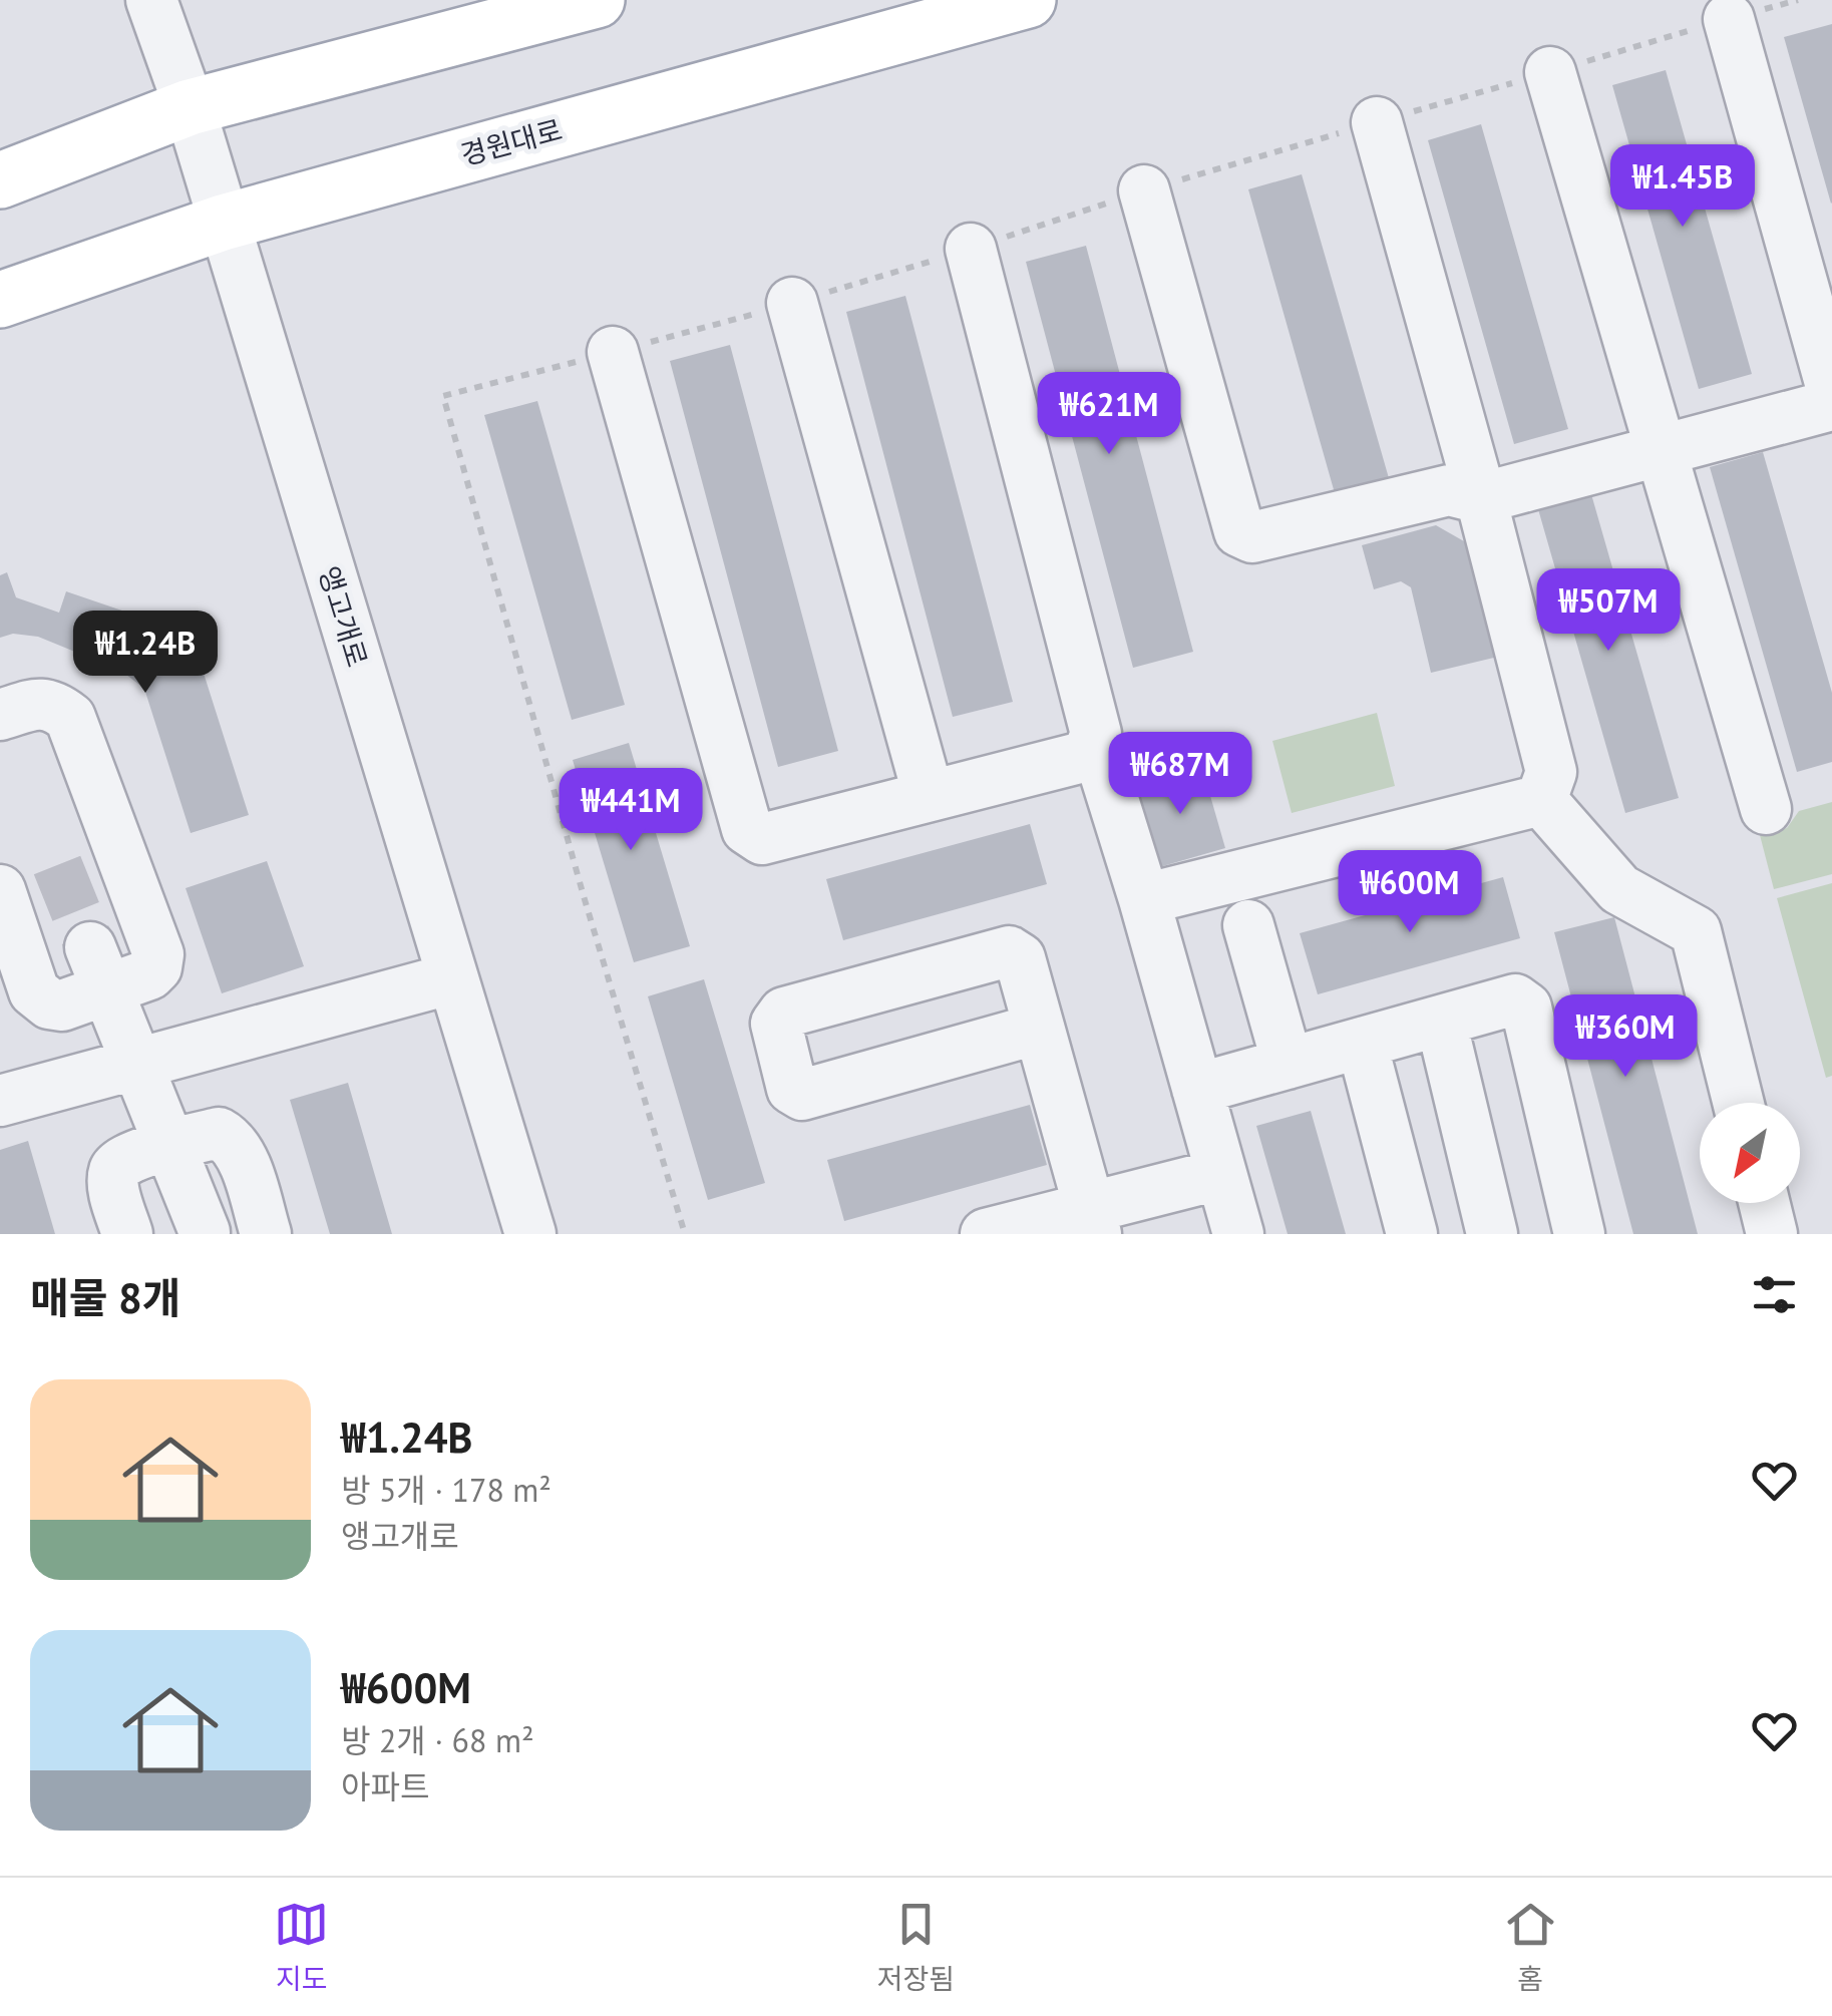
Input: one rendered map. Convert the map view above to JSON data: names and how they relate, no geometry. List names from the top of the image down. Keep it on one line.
{"streets":{"main road":["경원대로"],"street":["앵고개로"]},"crossings":[["경원대로","앵고개로"]],"north":"bottom left","page":{"price":["₩1.45B","₩621M","₩507M","₩1.24B","₩687M","₩441M","₩600M","₩360M"],"heading":"매물 8개","list":[{"name":"₩1.24B","note":"방 5개 · 178 m² · 앵고개로"},{"name":"₩600M","note":"방 2개 · 68 m² · 아파트"}],"tabs":["지도","저장됨","홈"]}}
